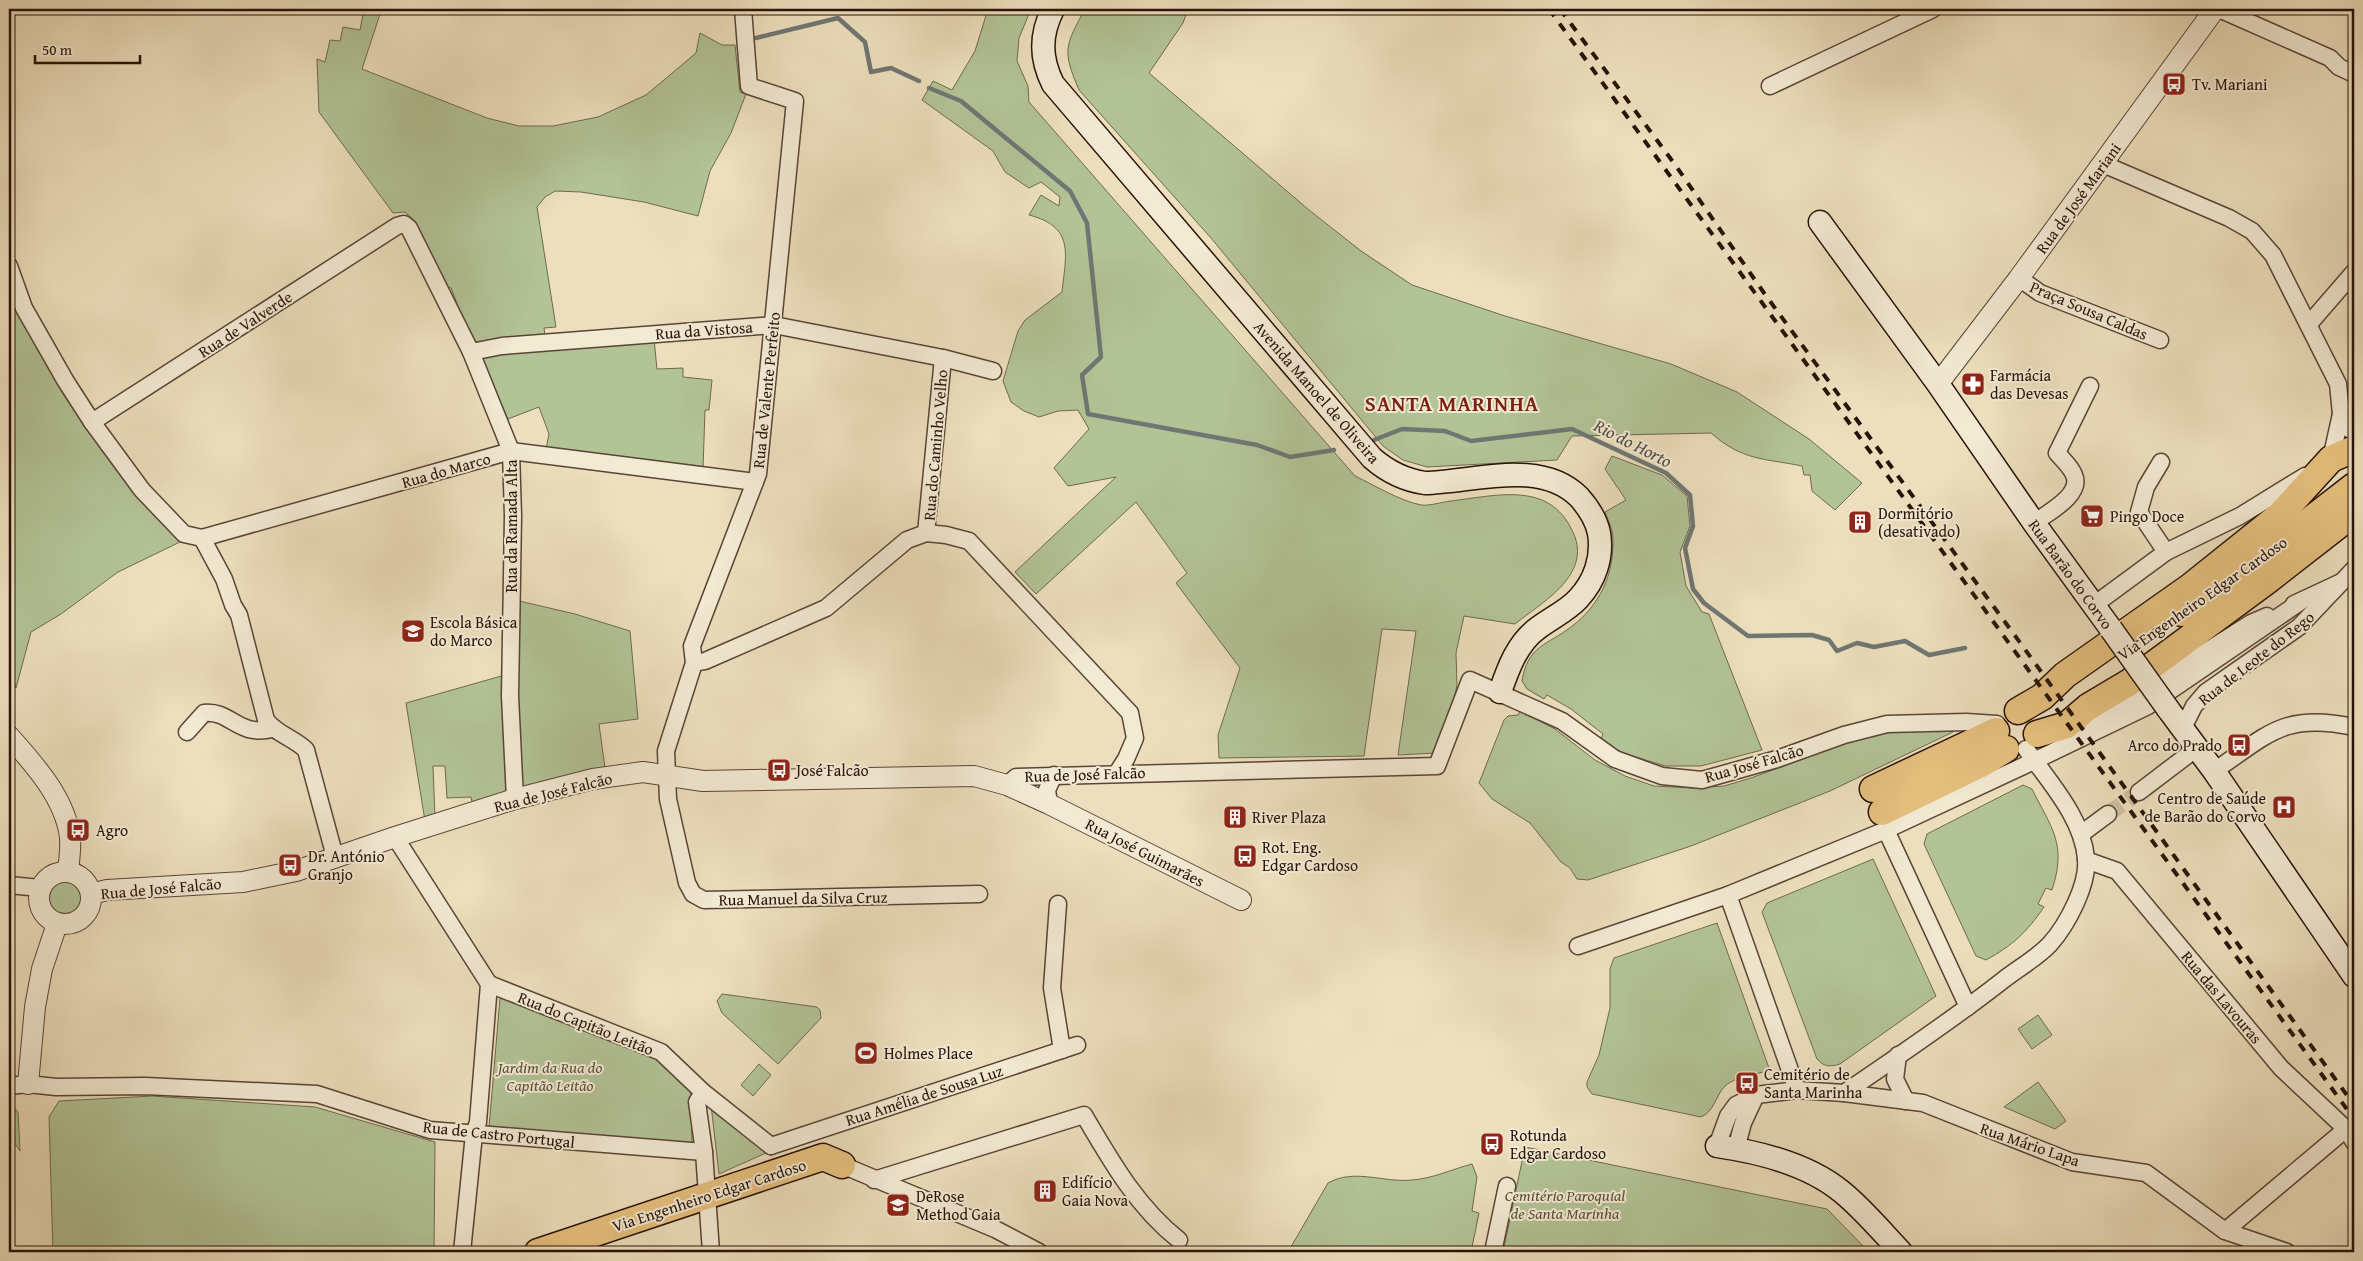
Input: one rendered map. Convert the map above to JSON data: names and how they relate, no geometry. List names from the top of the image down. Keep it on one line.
{"streets":{"main road":["Avenida Manoel de Oliveira","Rua Barão do Corvo","Via Engenheiro Edgar Cardoso"],"street":["Rua de José Mariani","Praça Sousa Caldas","Rua de Valverde","Rua da Vistosa","Rua de Valente Perfeito","Rua do Caminho Velho","Rua do Marco","Rua da Ramada Alta","Rua de Leote do Rego","Rua José Falcão","Rua de José Falcão","Rua José Guimarães","Rua Manuel da Silva Cruz","Rua das Lavouras","Rua do Capitão Leitão","Rua Amélia de Sousa Luz","Rua de Castro Portugal","Rua Mário Lapa"]},"crossings":[["Rua de José Mariani","Praça Sousa Caldas"],["Rua de José Mariani","Rua Barão do Corvo"],["Rua de Valverde","Rua da Ramada Alta"],["Rua da Vistosa","Rua de Valente Perfeito"],["Rua da Vistosa","Rua do Caminho Velho"],["Rua da Vistosa","Rua da Ramada Alta"],["Rua de Valente Perfeito","Rua do Caminho Velho"],["Rua de Valente Perfeito","Rua do Marco"],["Rua de Valente Perfeito","Rua de José Falcão"],["Rua de Valente Perfeito","Rua Manuel da Silva Cruz"],["Avenida Manoel de Oliveira","Rua José Falcão"],["Avenida Manoel de Oliveira","Rua de José Falcão"],["Rua do Marco","Rua da Ramada Alta"],["Rua da Ramada Alta","Rua de José Falcão"],["Rua Barão do Corvo","Rua de Leote do Rego"],["Via Engenheiro Edgar Cardoso","Rua de Leote do Rego"],["Via Engenheiro Edgar Cardoso","Rua José Falcão"],["Rua José Falcão","Rua de José Falcão"],["Rua de José Falcão","Rua José Guimarães"],["Rua de José Falcão","Rua Manuel da Silva Cruz"],["Rua do Capitão Leitão","Rua Amélia de Sousa Luz"]],"districts":["SANTA MARINHA"],"water":["Rio do Horto"],"parks":["Jardim da Rua do Capitão Leitão","Cemitério Paroquial de Santa Marinha"],"places":{"bus stop":["Tv. Mariani","Arco do Prado","José Falcão","Agro","Rot. Eng. Edgar Cardoso","Dr. António Granjo","Cemitério de Santa Marinha","Rotunda Edgar Cardoso"],"pharmacy":["Farmácia das Devesas"],"supermarket":["Pingo Doce"],"building":["Dormitório (desativado)","River Plaza","Edifício Gaia Nova"],"school or university":["Escola Básica do Marco","DeRose Method Gaia"],"hospital":["Centro de Saúde de Barão do Corvo"],"sports":["Holmes Place"]},"scale_bar":"50 m"}
